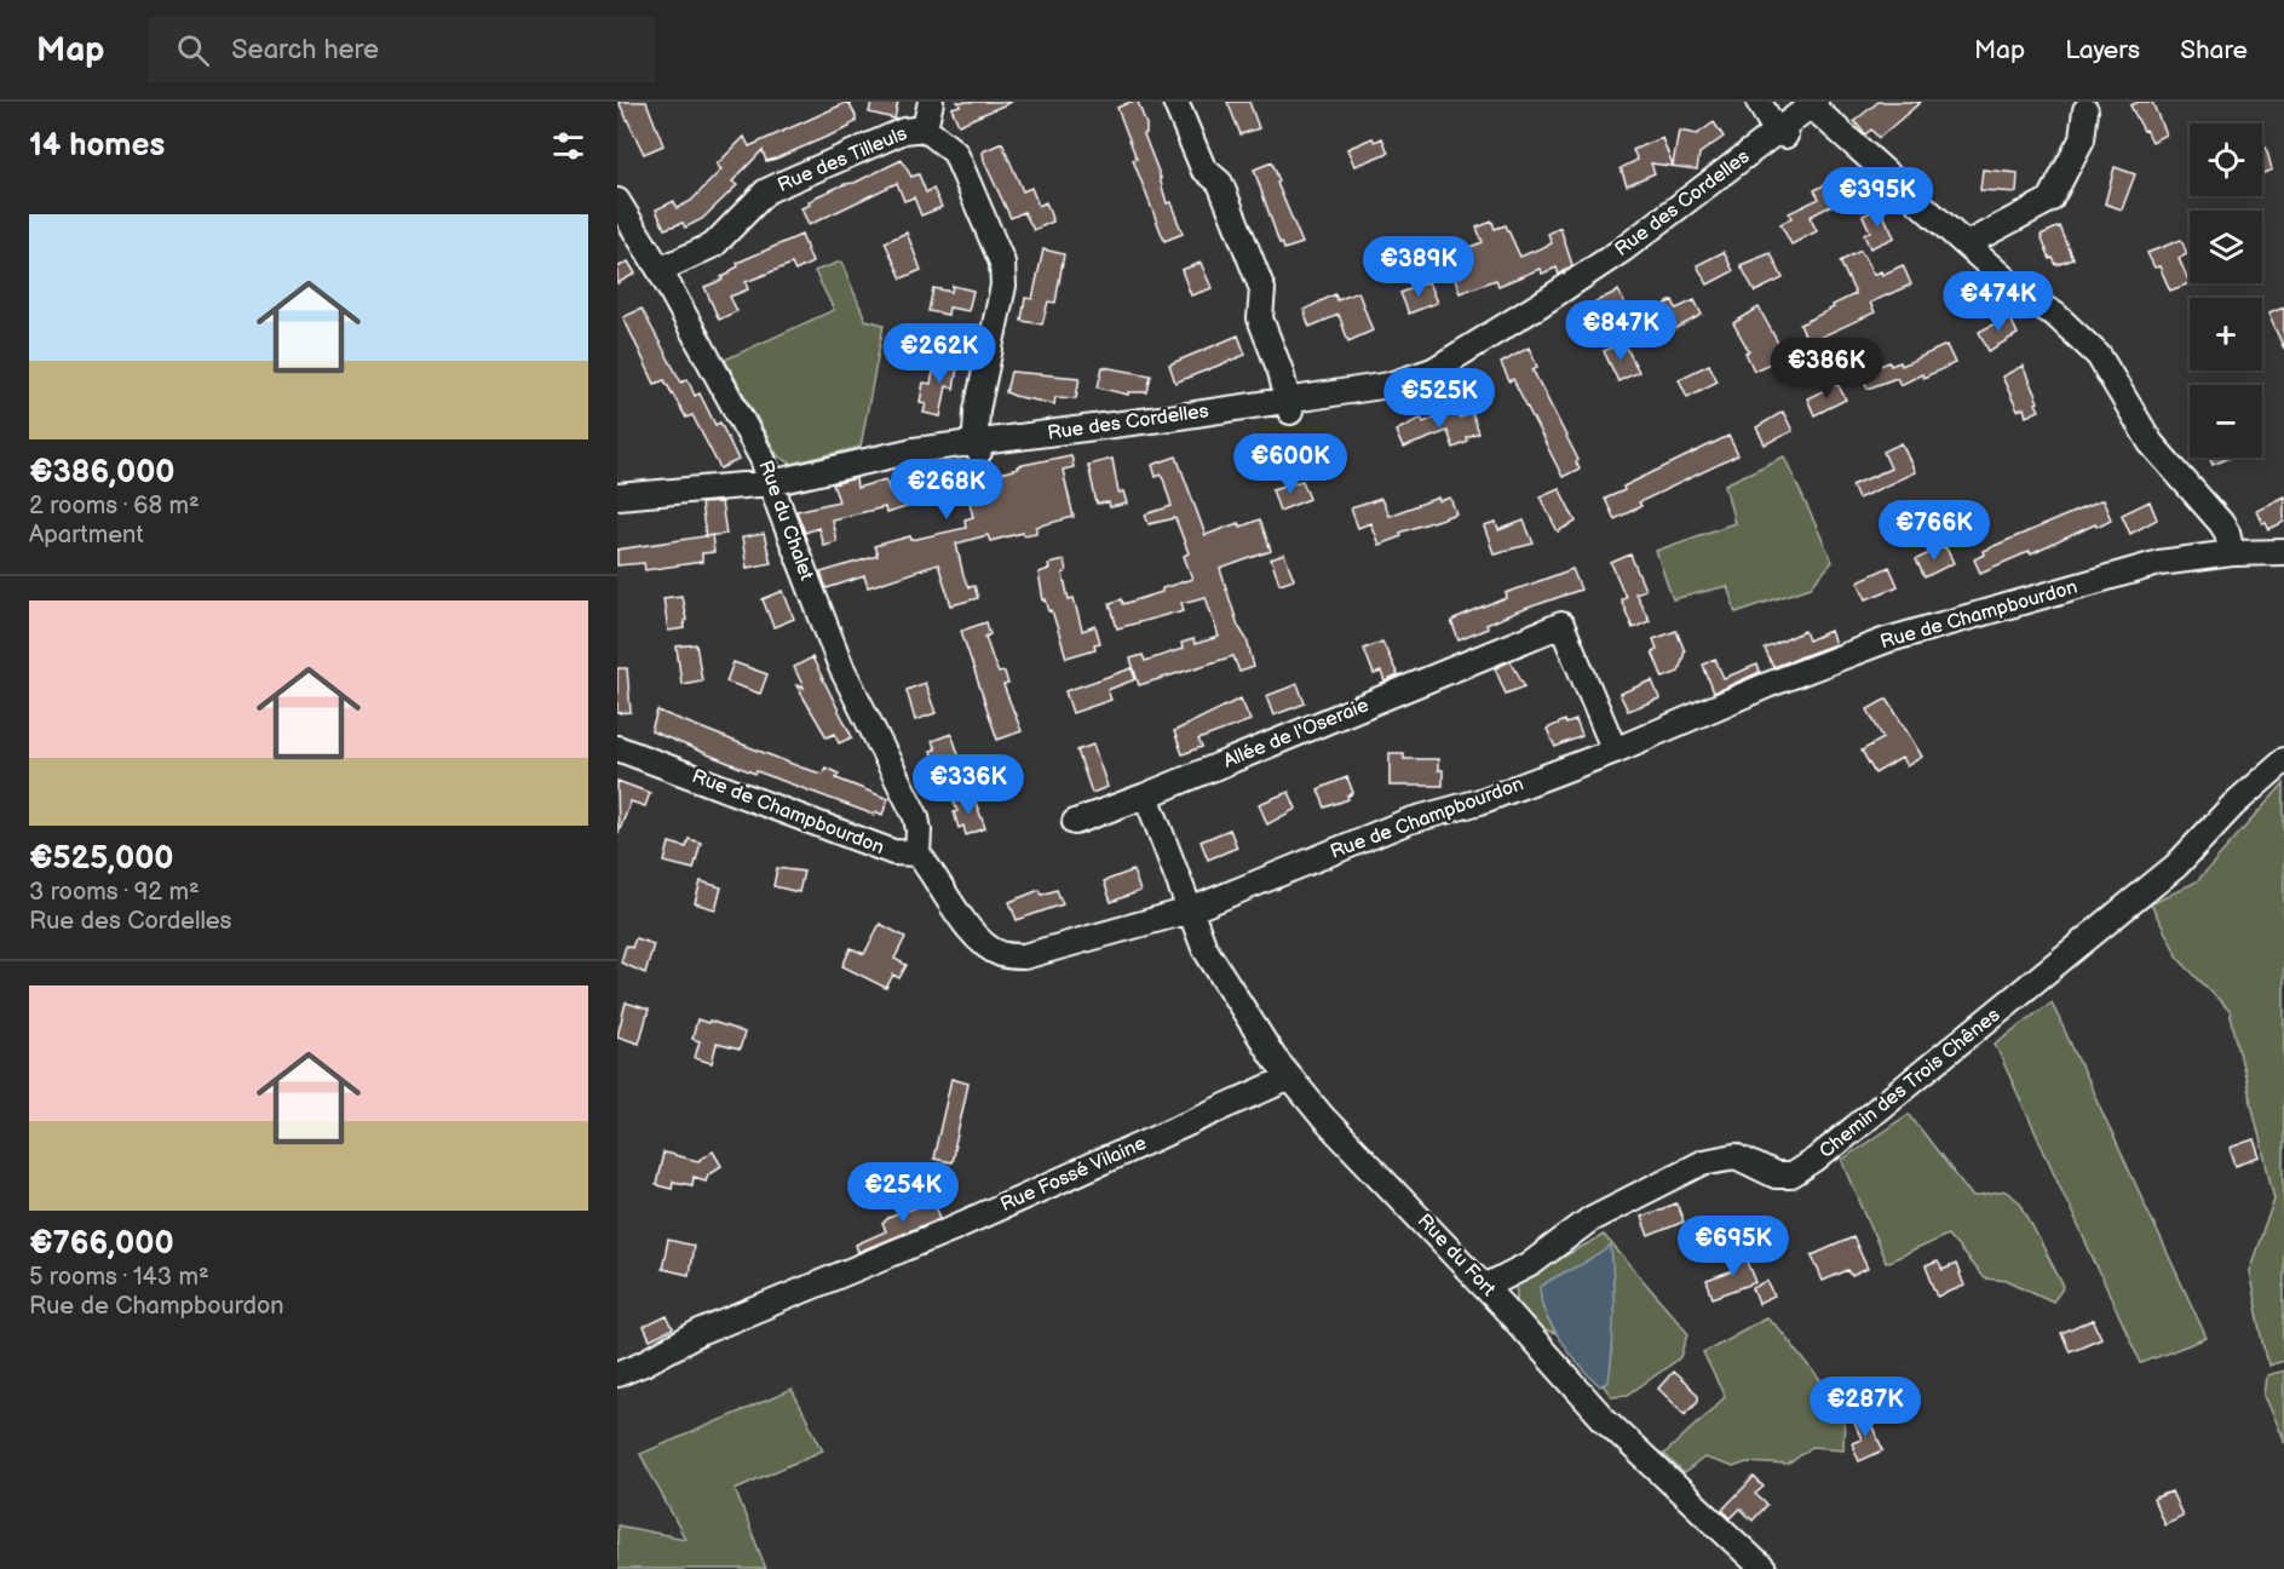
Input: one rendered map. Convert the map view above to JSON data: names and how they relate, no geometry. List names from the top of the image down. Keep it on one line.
{"streets":{"street":["Rue des Tilleuls","Rue des Cordelles","Rue du Chalet","Rue de Champbourdon","Allée de l'Oseraie","Chemin des Trois Chênes","Rue Fossé Vilaine","Rue du Fort"]},"crossings":[["Rue des Tilleuls","Rue des Cordelles"],["Rue des Tilleuls","Rue du Chalet"],["Rue des Cordelles","Rue du Chalet"],["Rue du Chalet","Rue de Champbourdon"],["Rue de Champbourdon","Allée de l'Oseraie"],["Rue de Champbourdon","Rue du Fort"],["Chemin des Trois Chênes","Rue du Fort"],["Rue Fossé Vilaine","Rue du Fort"]],"page":{"header":"Map","search":"Search here","nav":["Map","Layers","Share"],"heading":"14 homes","map_buttons":["+","−"],"price":["€395K","€389K","€474K","€847K","€262K","€386K","€525K","€600K","€268K","€766K","€336K","€254K","€695K","€287K"],"list":[{"name":"€386,000","note":"2 rooms · 68 m² · Apartment"},{"name":"€525,000","note":"3 rooms · 92 m² · Rue des Cordelles"},{"name":"€766,000","note":"5 rooms · 143 m² · Rue de Champbourdon"}]}}
